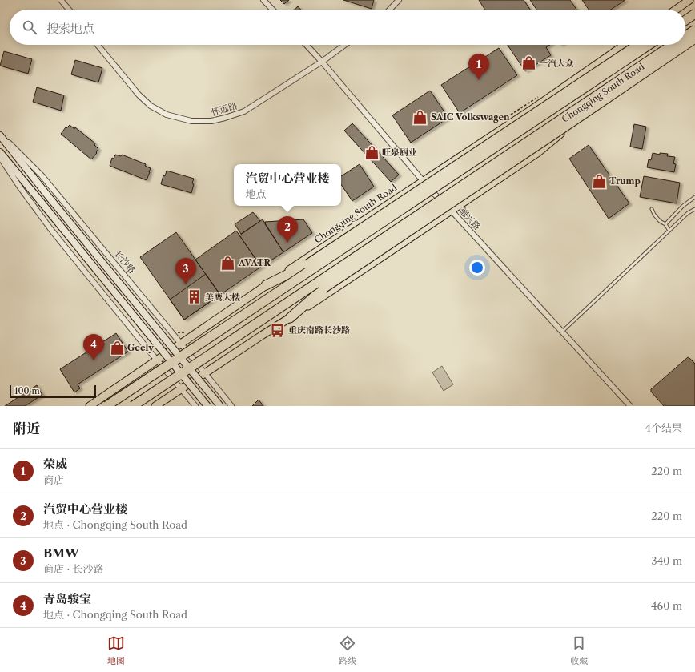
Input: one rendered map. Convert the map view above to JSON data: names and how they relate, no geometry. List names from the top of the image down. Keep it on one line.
{"streets":{"main road":["Chongqing South Road","长沙路"],"street":["怀远路","德兴路"]},"crossings":[["Chongqing South Road","德兴路"],["Chongqing South Road","长沙路"],["怀远路","德兴路"]],"places":{"shop":["一汽大众","SAIC Volkswagen","旺泉厨业","Trump","AVATR","Geely"],"building":["美鹰大楼"],"bus stop":["重庆南路长沙路"]},"scale_bar":"100 m","page":{"search":"搜索地点","pins":["1","2","3","4"],"popup":["汽贸中心营业楼","地点"],"scale":"100 m","heading":["附近","4个结果"],"list":[{"mark":"1","name":"荣威","note":"商店","value":"220 m"},{"mark":"2","name":"汽贸中心营业楼","note":"地点 · Chongqing South Road","value":"220 m"},{"mark":"3","name":"BMW","note":"商店 · 长沙路","value":"340 m"},{"mark":"4","name":"青岛骏宝","note":"地点 · Chongqing South Road","value":"460 m"}],"nav":["地图","路线","收藏"]}}
